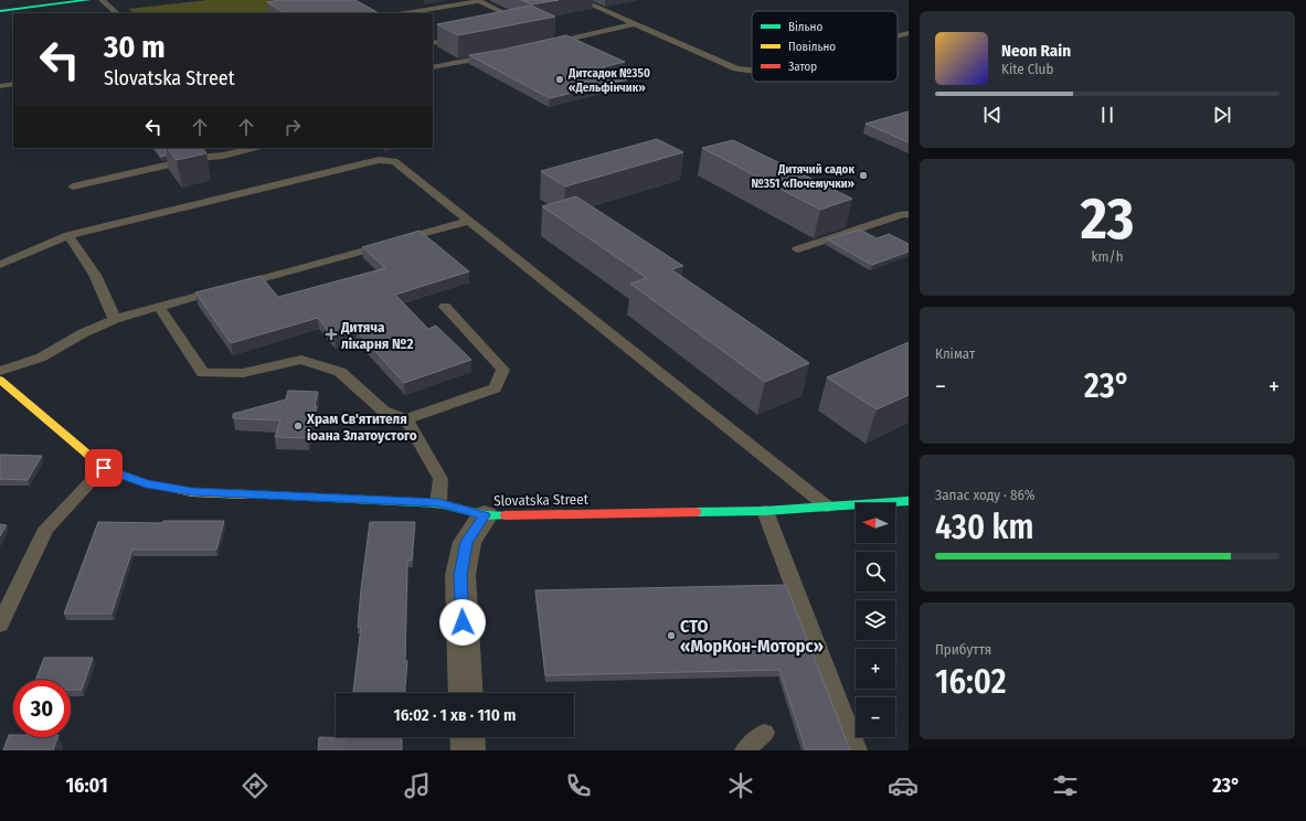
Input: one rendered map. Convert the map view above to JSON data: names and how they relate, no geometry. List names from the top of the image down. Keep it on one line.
{"streets":{"street":["Slovatska Street"]},"places":{"other":["Дитсадок №350 «Дельфінчик»","Дитячий садок №351 «Почемучки»","Храм Св'ятителя іоана Златоустого","СТО «МорКон-Моторс»"],"health":["Дитяча лікарня №2"]},"legend":["Вільно","Повільно","Затор"],"north":"left","page":{"turn":["30 m","Slovatska Street"],"song":["Neon Rain","Kite Club"],"tile":[["23","km/h"],"Клімат",["Запас ходу · 86%","430 km"],["Прибуття","16:02"]],"heat":["−","23°","+"],"map_buttons":["+","−"],"limit":"30","trip":"16:02 · 1 хв · 110 m","tabs":["16:01","23°"]}}
